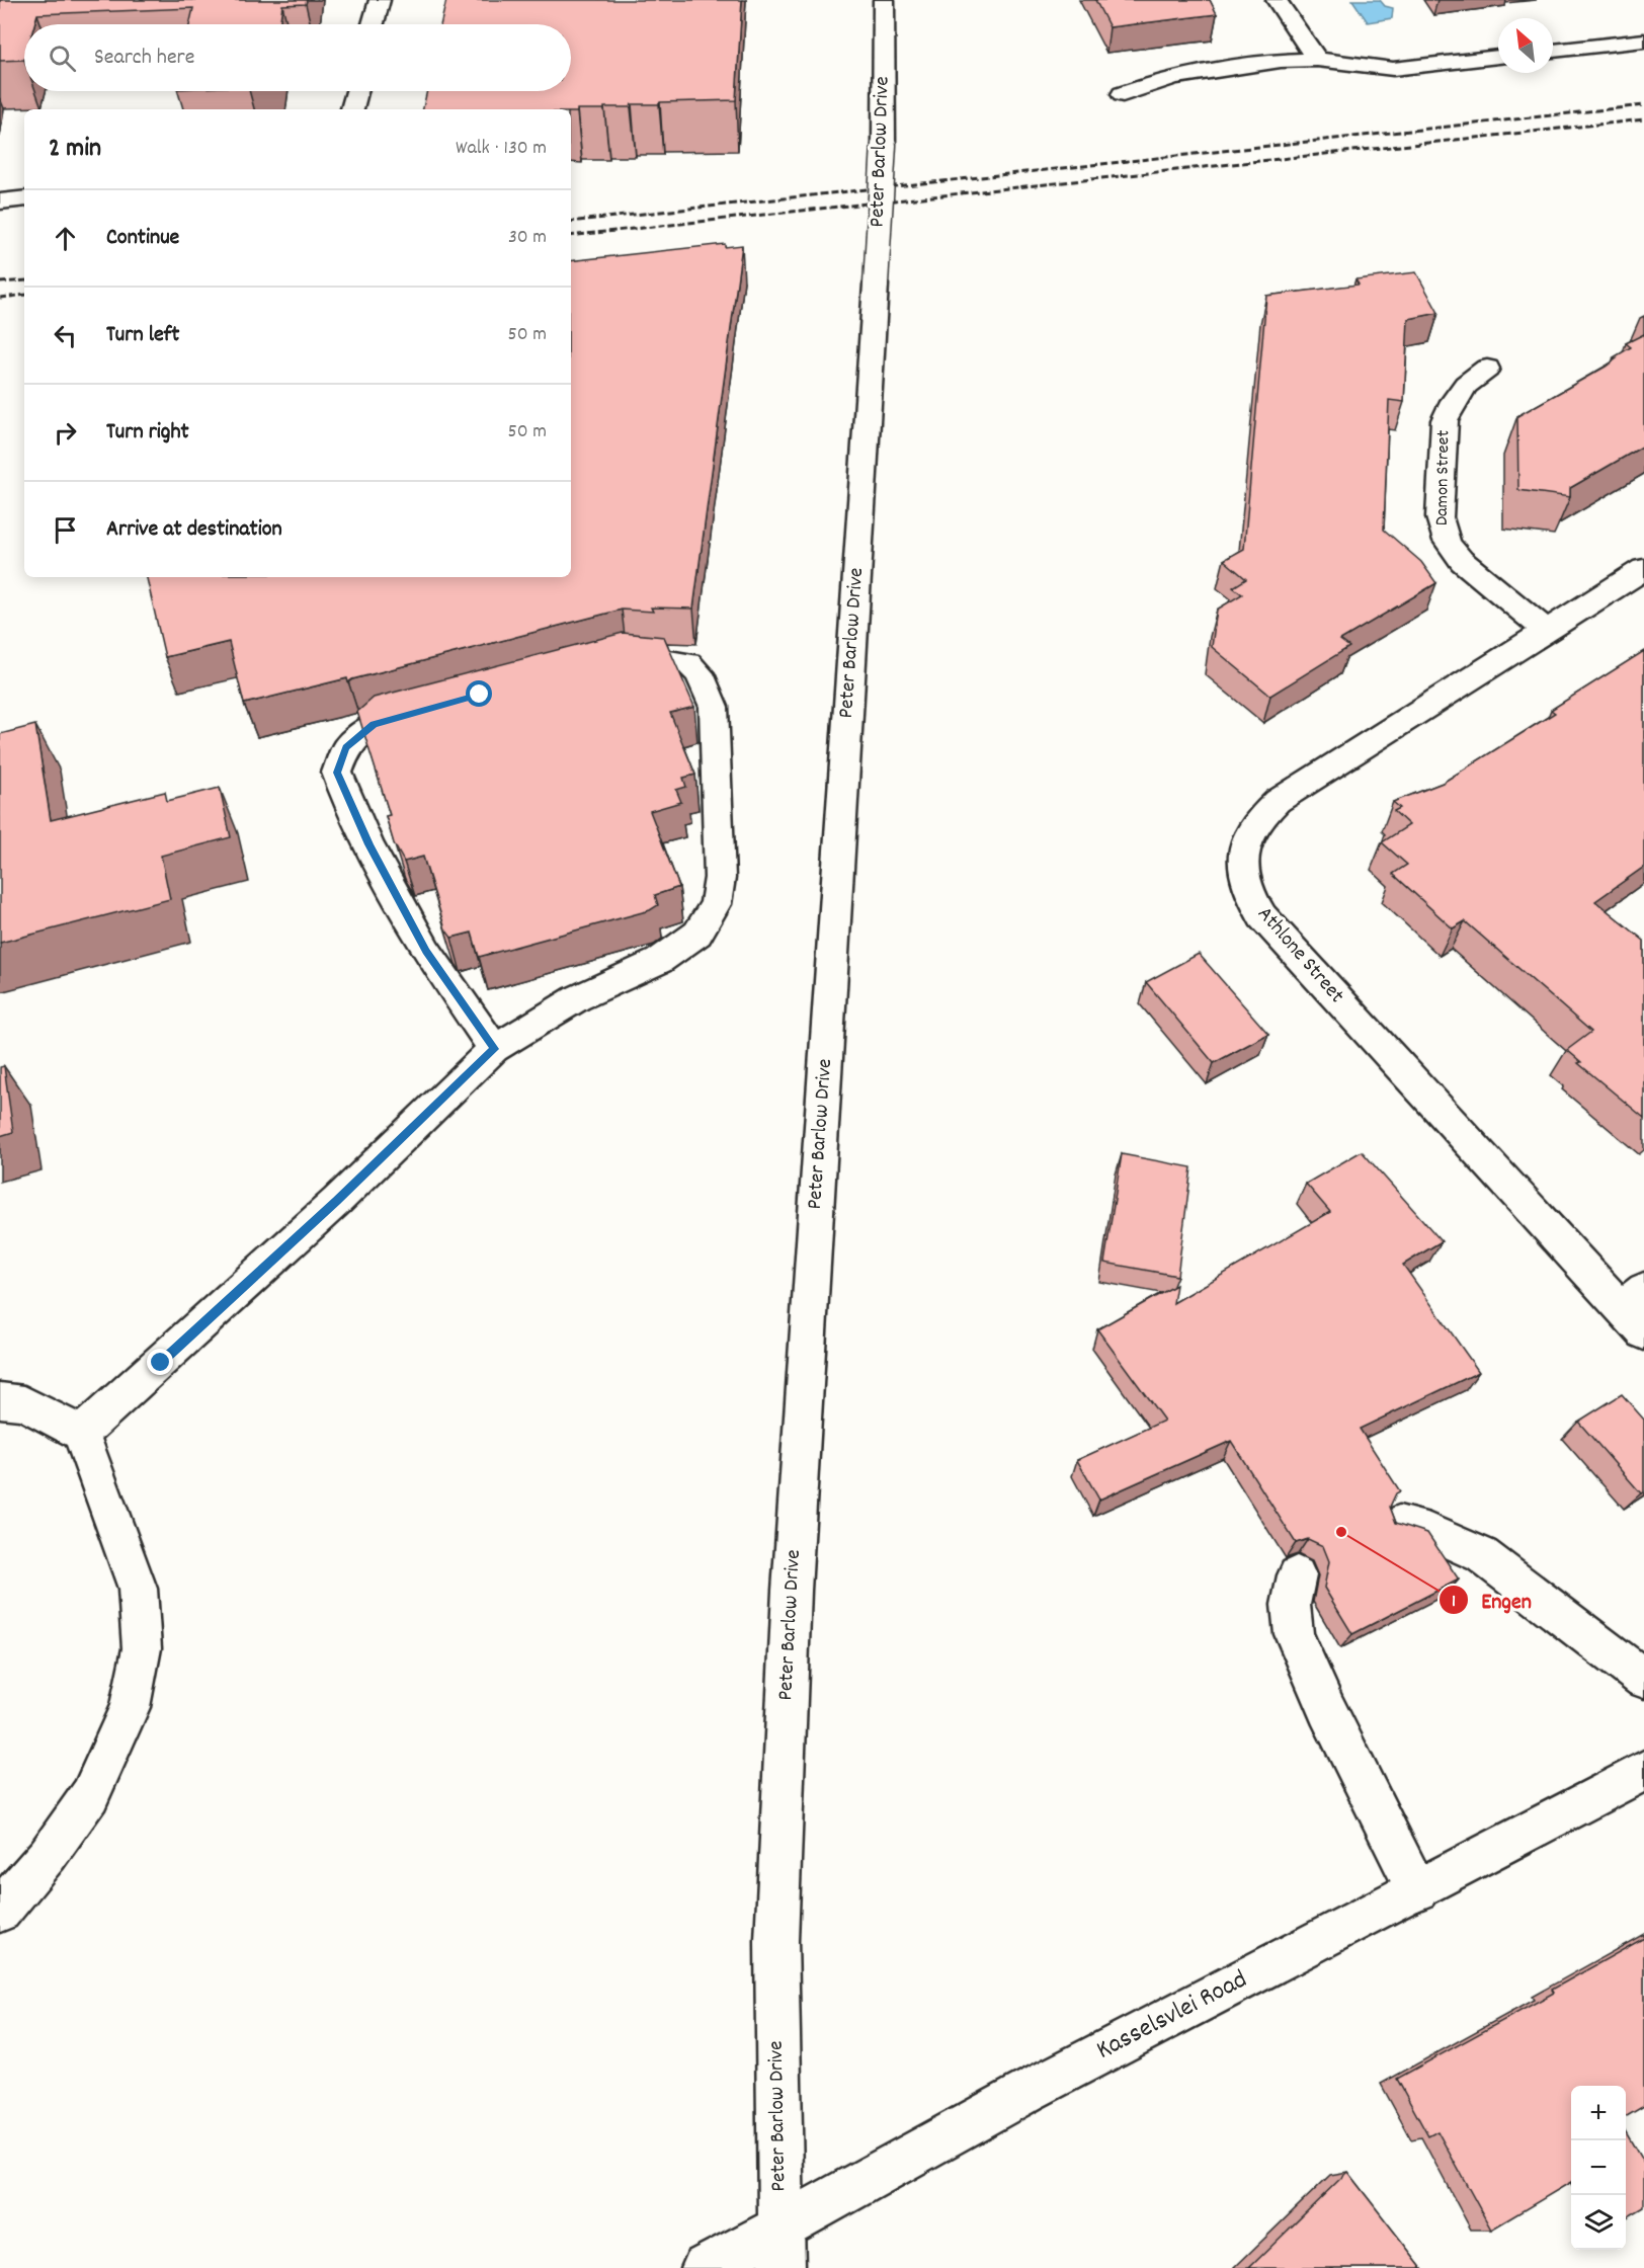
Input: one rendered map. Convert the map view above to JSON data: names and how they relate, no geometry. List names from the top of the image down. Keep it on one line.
{"streets":{"street":["Peter Barlow Drive","Damon Street","Athlone Street","Kasselsvlei Road"]},"crossings":[["Peter Barlow Drive","Kasselsvlei Road"],["Damon Street","Athlone Street"]],"places":["Engen"],"north":"top left","page":{"search":"Search here","heading":["2 min","Walk · 130 m"],"list":[["Continue","30 m"],["Turn left","50 m"],["Turn right","50 m"],"Arrive at destination"],"map_buttons":["+","−"]}}
